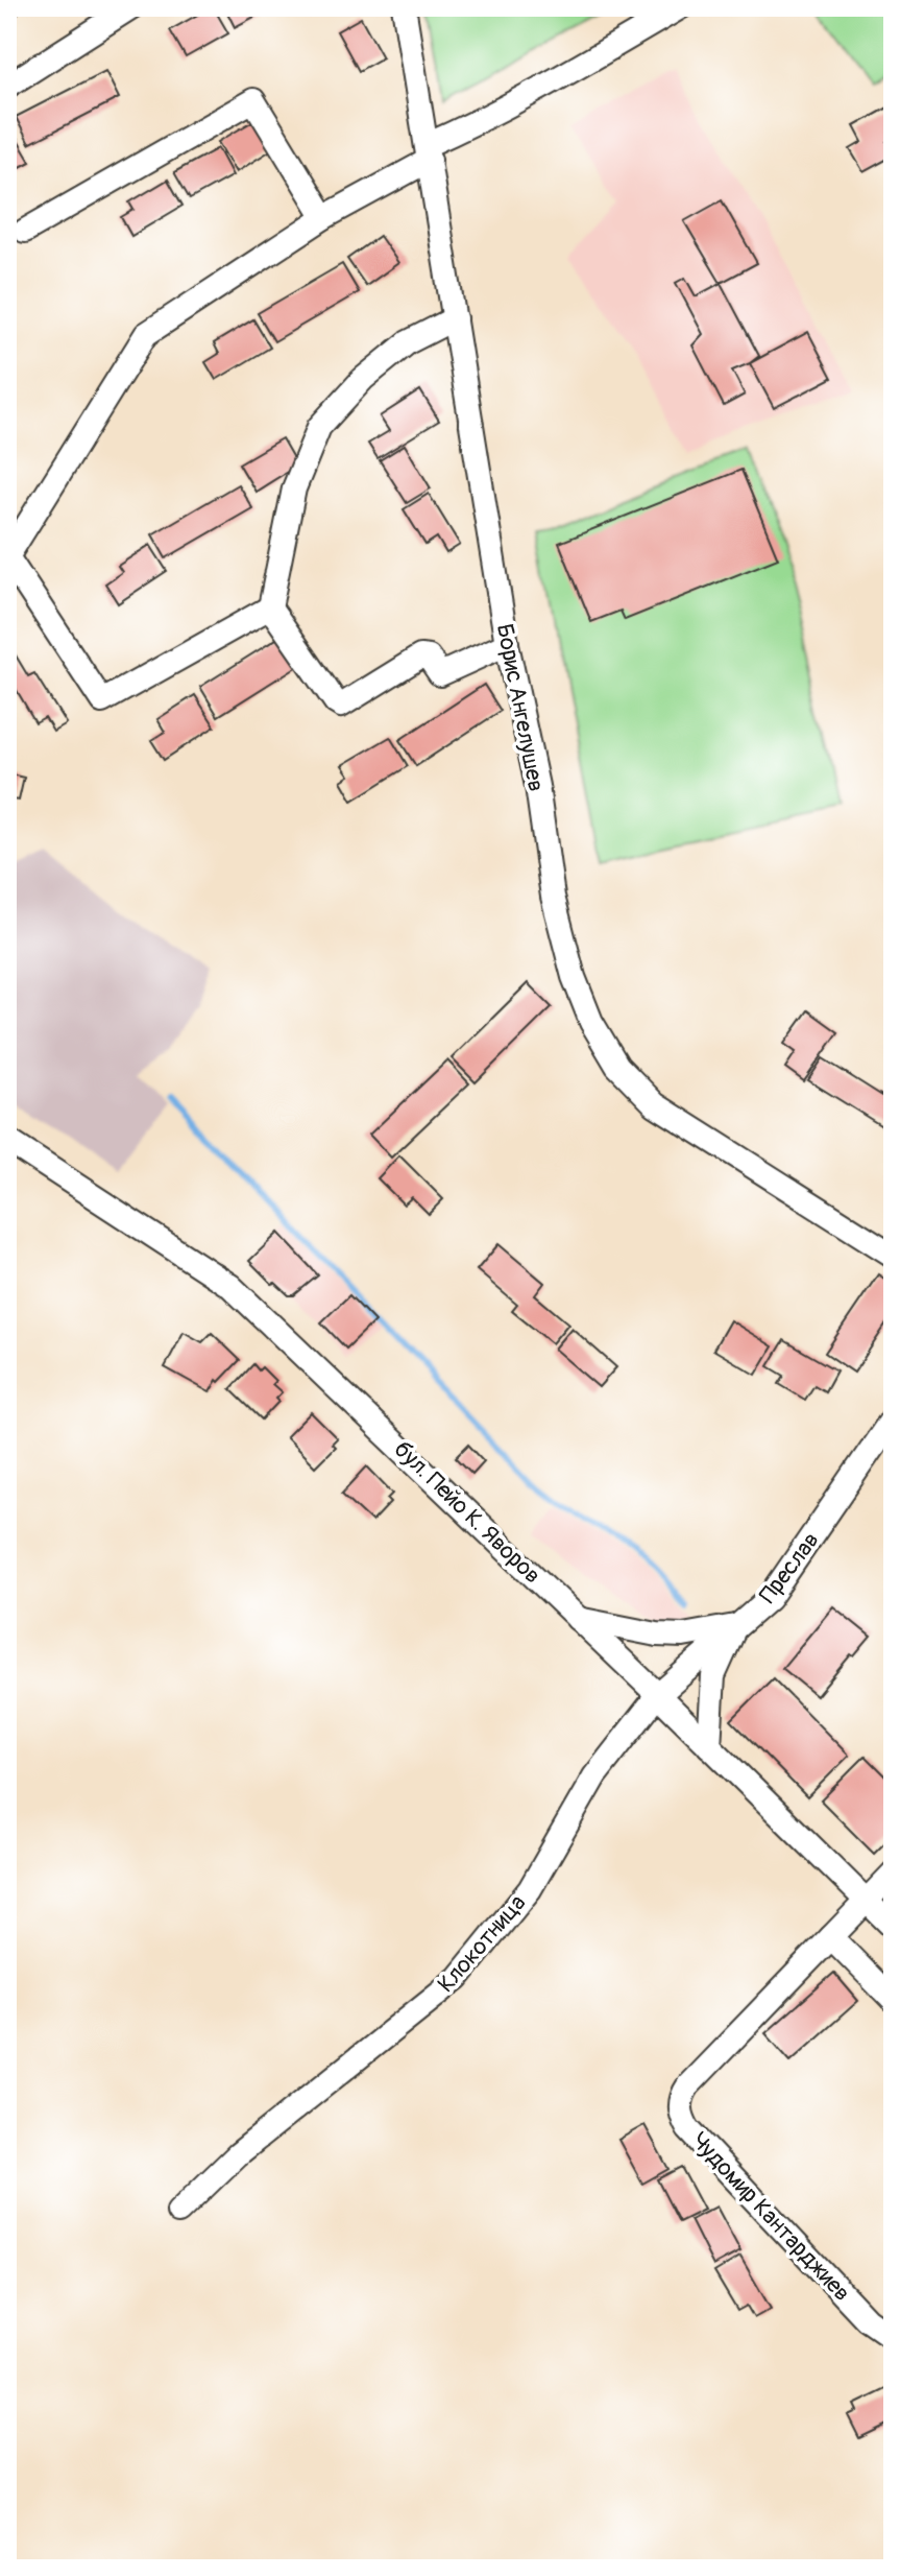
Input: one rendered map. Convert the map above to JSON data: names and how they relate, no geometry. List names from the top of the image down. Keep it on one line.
{"streets":{"street":["Борис Ангелушев","бул. Пейо К. Яворов","Преслав","Клокотница","Чудомир Кантарджиев"]},"crossings":[["бул. Пейо К. Яворов","Преслав"],["бул. Пейо К. Яворов","Клокотница"],["бул. Пейо К. Яворов","Чудомир Кантарджиев"],["Преслав","Клокотница"]]}
